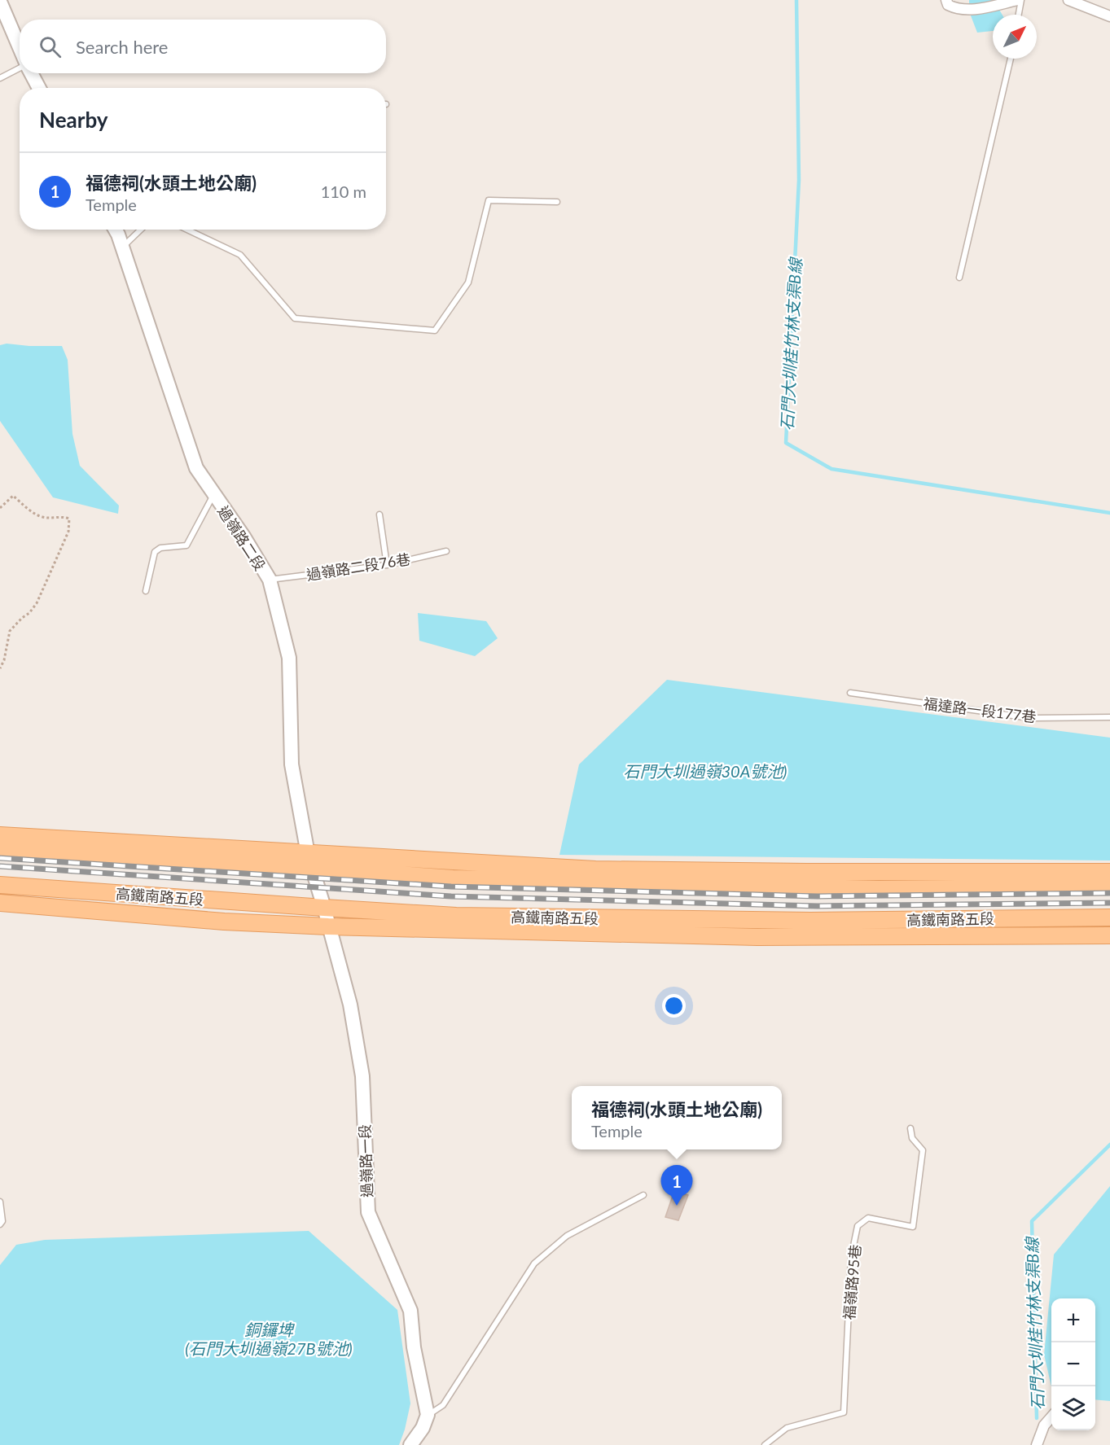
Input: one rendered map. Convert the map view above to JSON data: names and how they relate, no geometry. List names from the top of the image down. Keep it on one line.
{"streets":{"main road":["高鐵南路五段"],"street":["過嶺路二段","過嶺路一段"],"lane":["過嶺路二段76巷","福達路一段177巷","福嶺路95巷"]},"crossings":[["過嶺路二段","過嶺路二段76巷"],["過嶺路二段","高鐵南路五段"],["過嶺路二段","過嶺路一段"],["高鐵南路五段","過嶺路一段"]],"water":["石門大圳桂竹林支渠B線","石門大圳過嶺30A號池)","銅鑼埤 (石門大圳過嶺27B號池)"],"north":"top right","page":{"search":"Search here","heading":"Nearby","list":[{"mark":"1","name":"福德祠(水頭土地公廟)","note":"Temple","value":"110 m"}],"popup":["福德祠(水頭土地公廟)","Temple"],"pins":"1","map_buttons":["+","−"]}}
